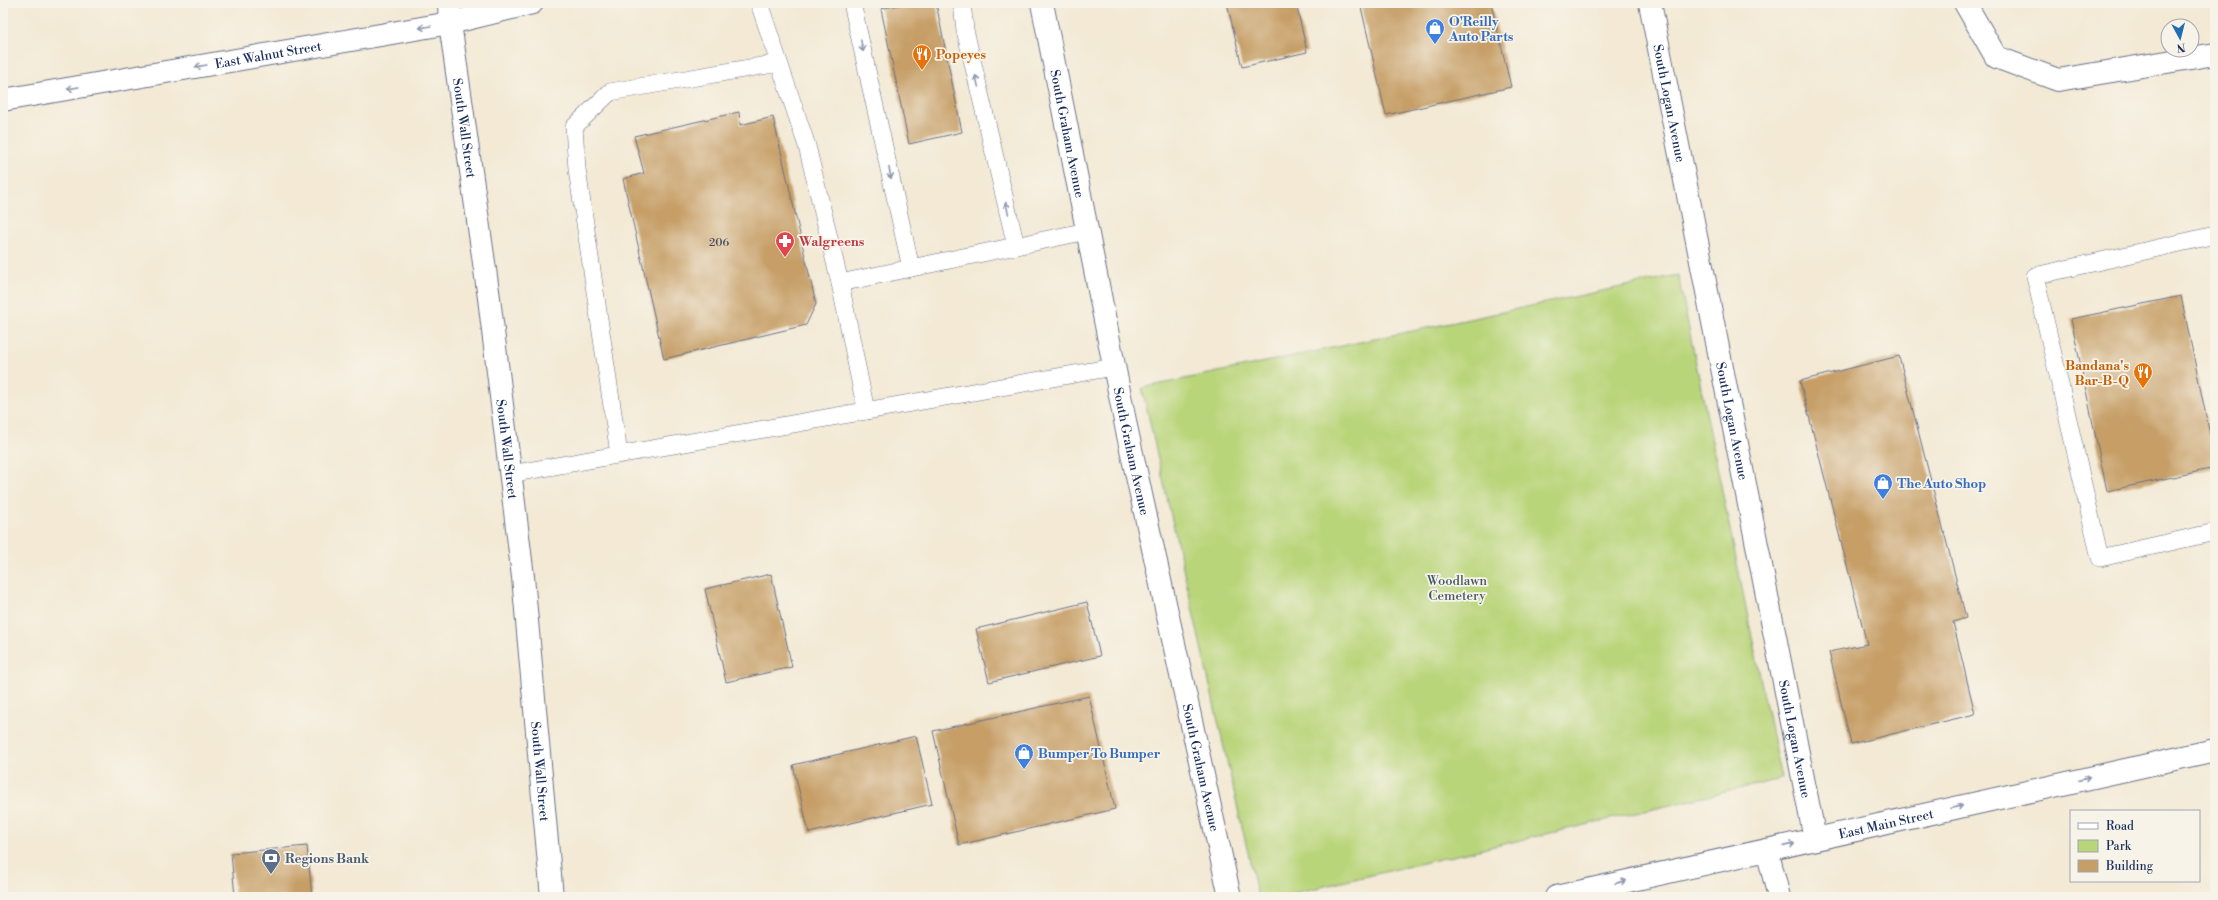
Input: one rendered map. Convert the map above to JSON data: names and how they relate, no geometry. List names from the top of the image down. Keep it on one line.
{"streets":{"main road":["East Walnut Street","South Logan Avenue","South Wall Street","South Graham Avenue","East Main Street"]},"crossings":[["East Walnut Street","South Wall Street"],["South Logan Avenue","East Main Street"]],"one_way":["East Walnut Street","East Main Street"],"parks":["Woodlawn Cemetery"],"places":{"shop":["O'Reilly Auto Parts","The Auto Shop","Bumper To Bumper"],"restaurant":["Popeyes","Bandana's Bar-B-Q"],"pharmacy":["Walgreens"],"bank":["Regions Bank"]},"house_numbers":["206"],"legend":["Road","Park","Building"],"north":"bottom"}
